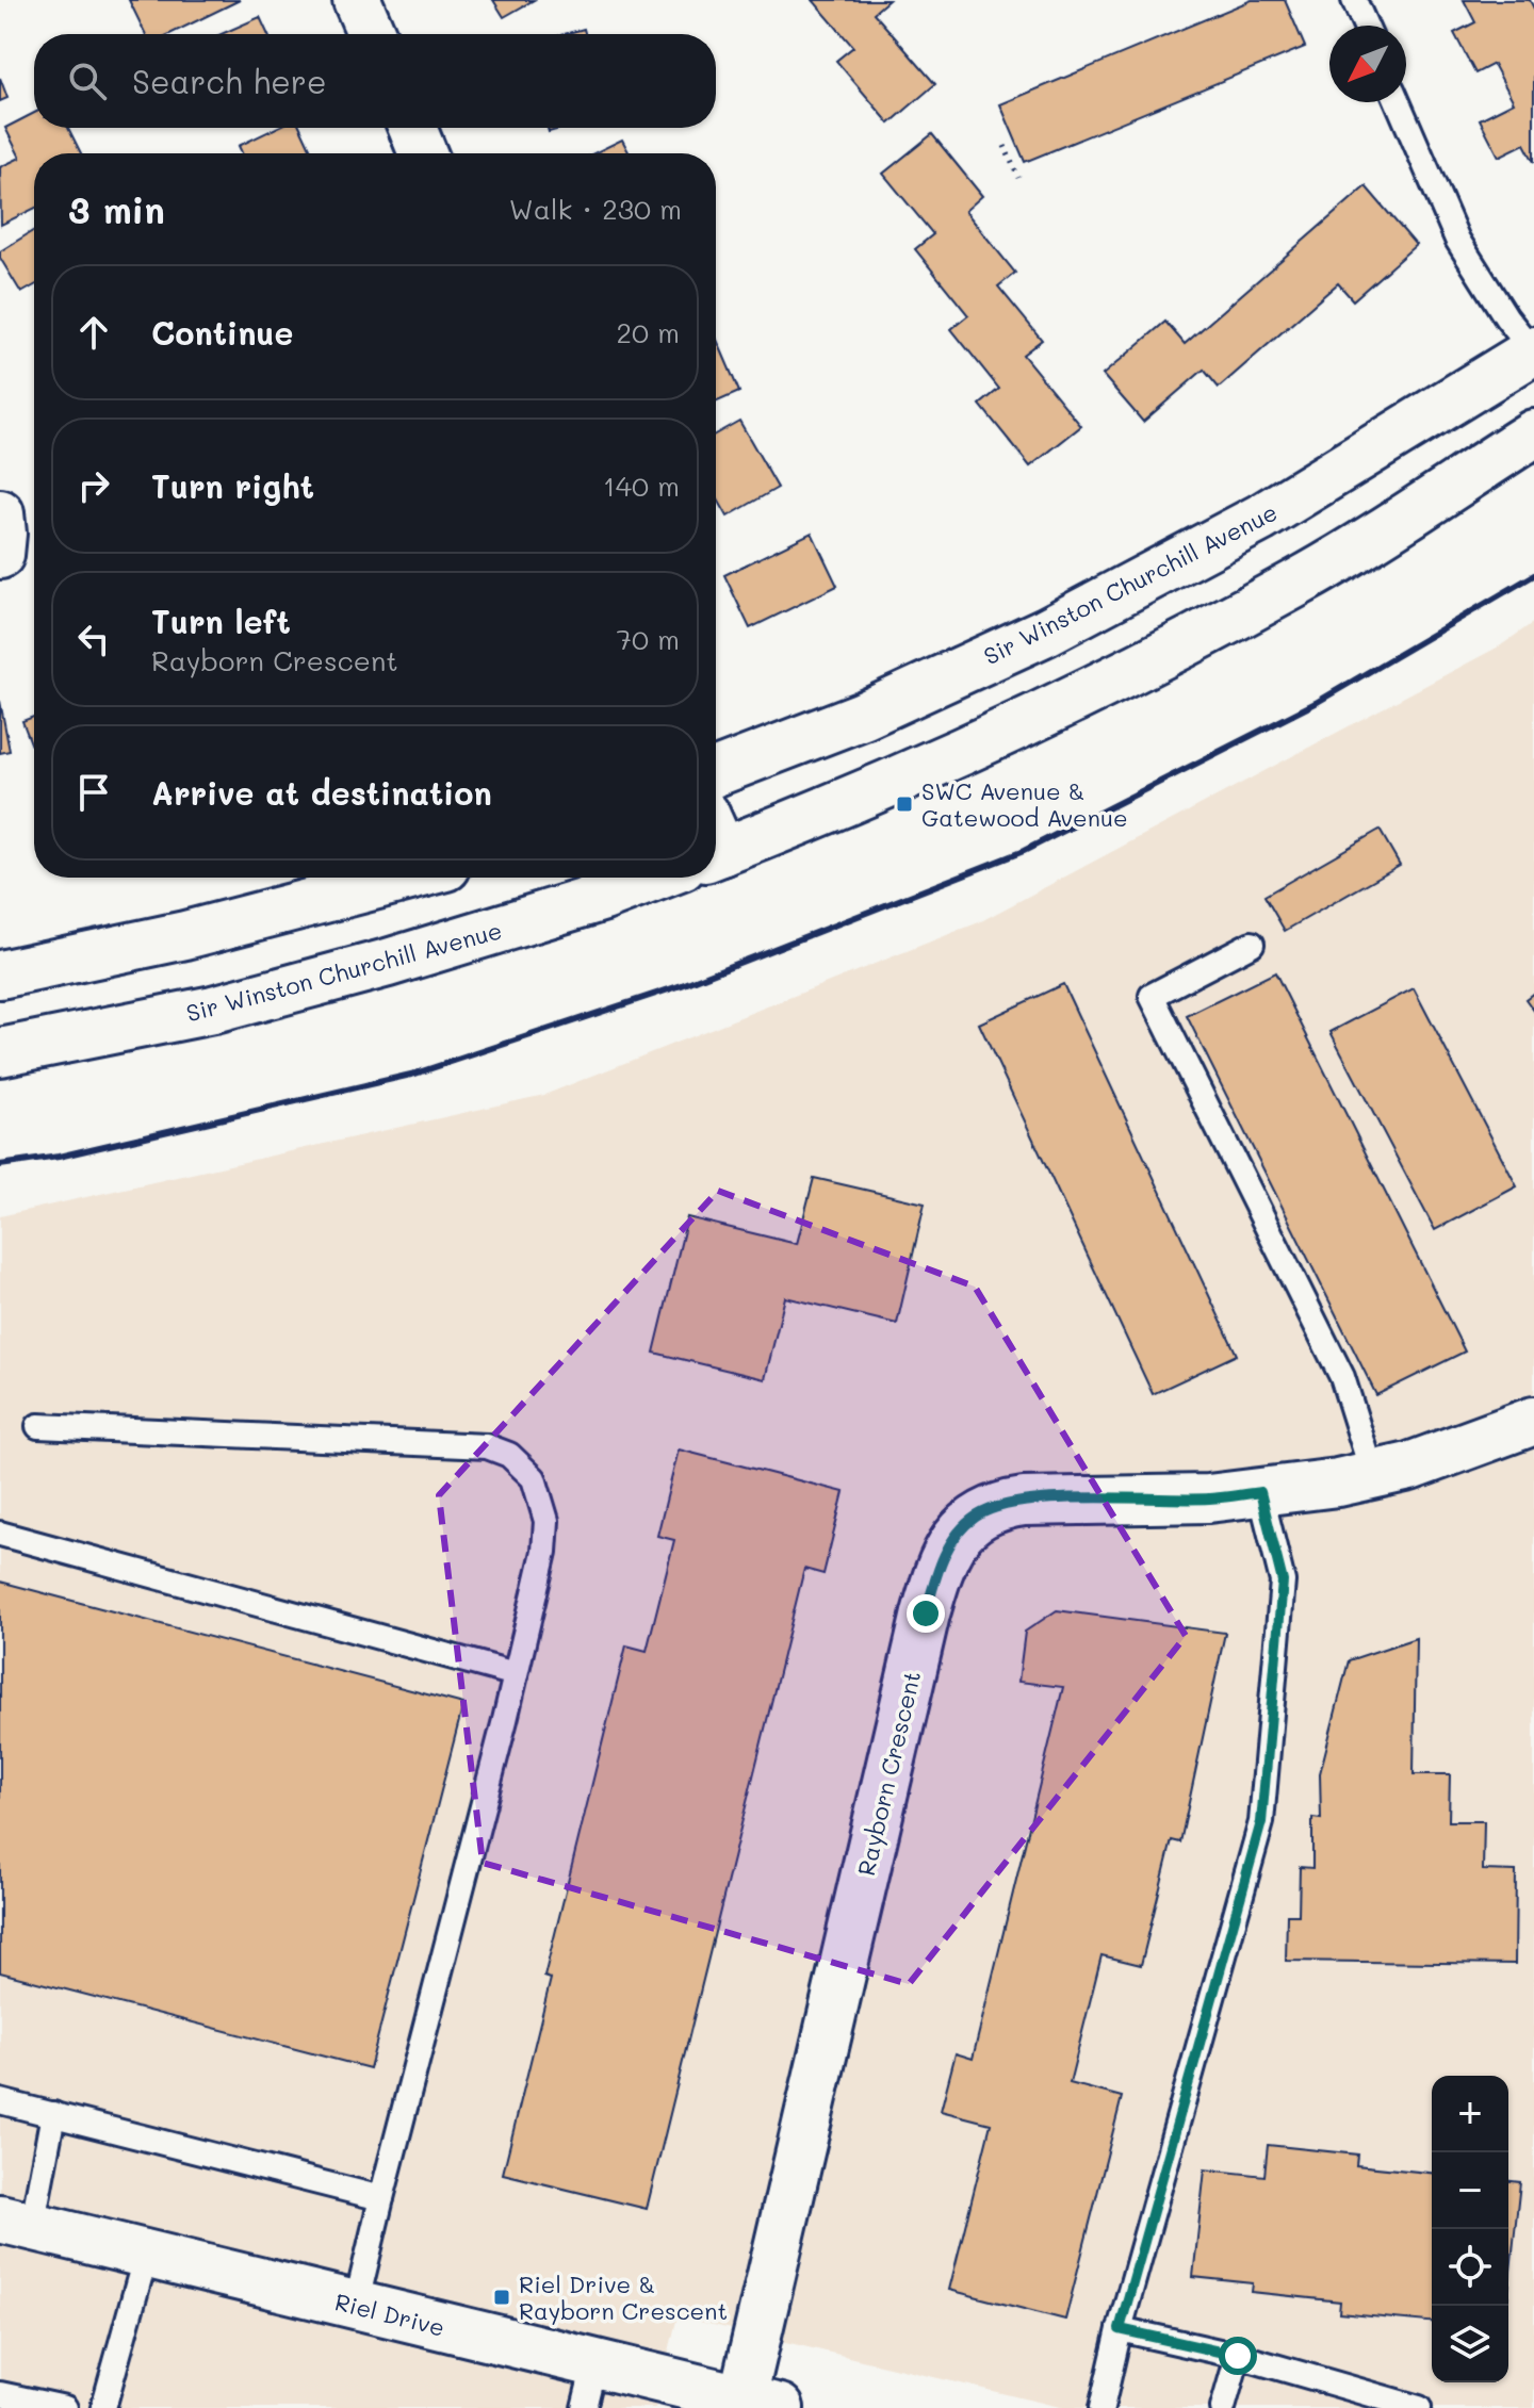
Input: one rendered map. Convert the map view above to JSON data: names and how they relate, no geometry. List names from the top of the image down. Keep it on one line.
{"streets":{"main road":["Sir Winston Churchill Avenue","Rayborn Crescent","Riel Drive"]},"crossings":[["Rayborn Crescent","Riel Drive"]],"places":{"transit":["SWC Avenue & Gatewood Avenue","Riel Drive & Rayborn Crescent"]},"north":"bottom left","page":{"search":"Search here","heading":["3 min","Walk · 230 m"],"list":[["Continue","20 m"],["Turn right","140 m"],["Turn left","Rayborn Crescent","70 m"],"Arrive at destination"],"map_buttons":["+","−"]}}
